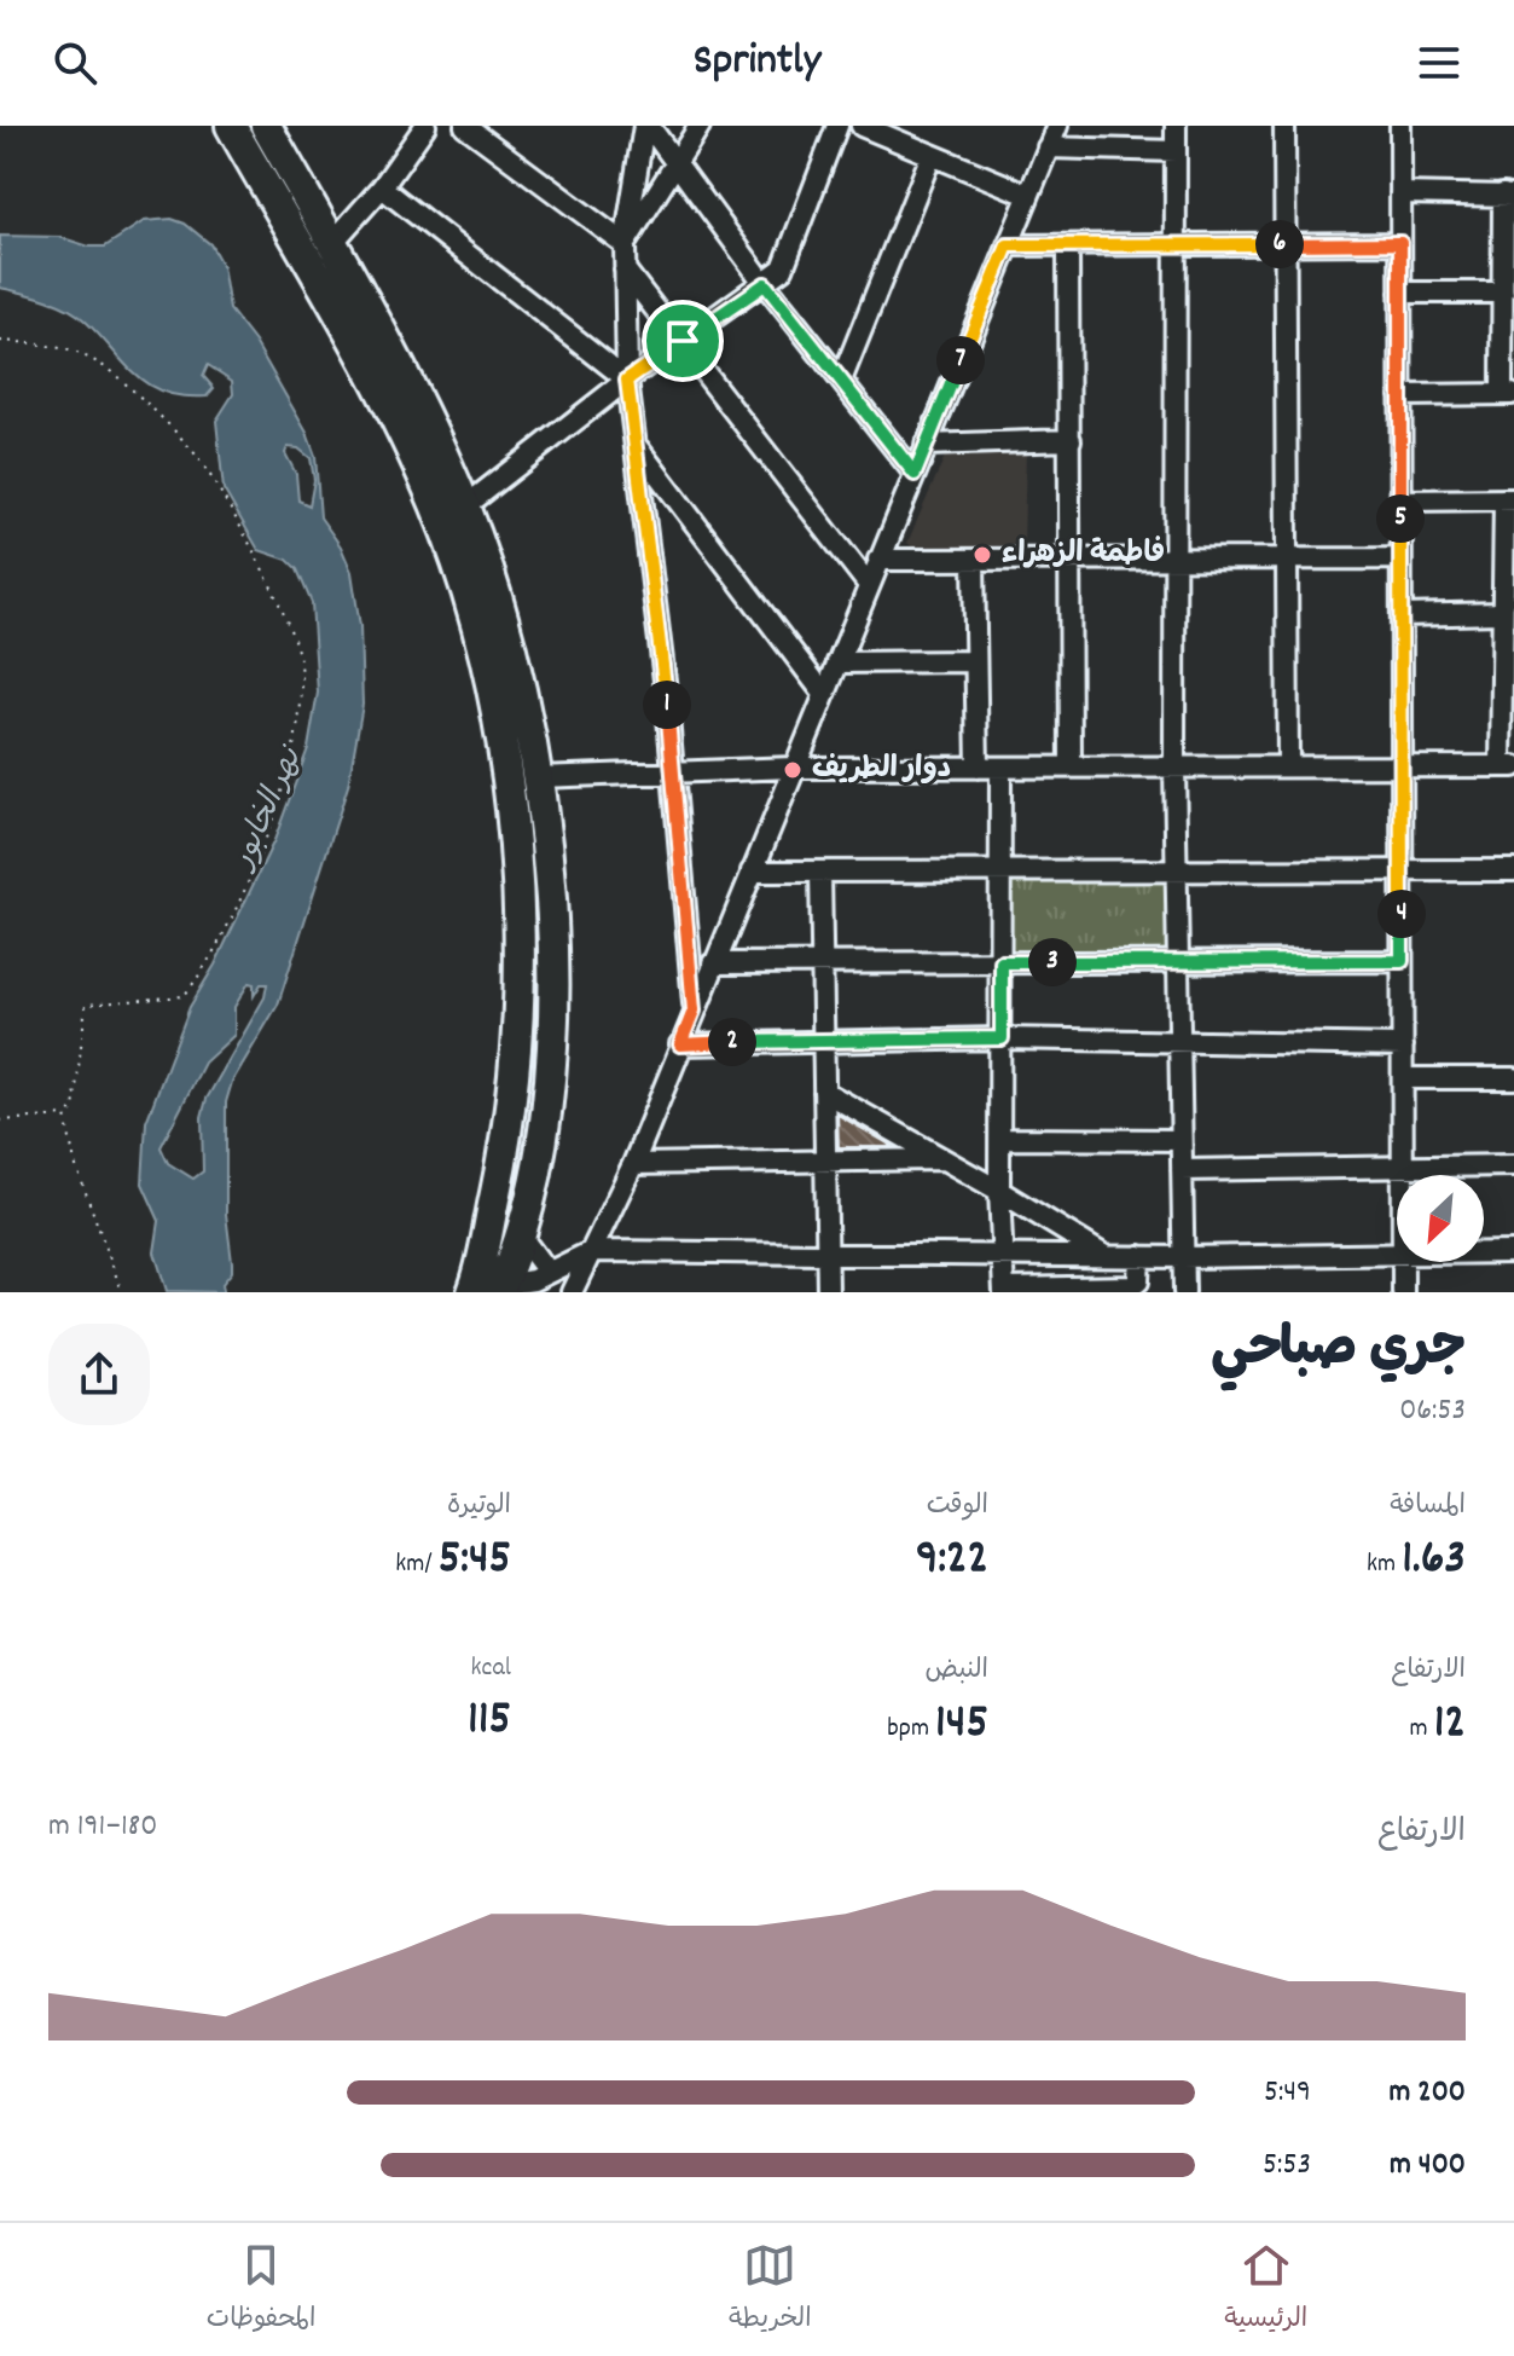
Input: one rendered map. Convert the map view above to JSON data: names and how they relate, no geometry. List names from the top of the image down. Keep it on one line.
{"water":["نهر الخابور"],"places":["فاطمة الزهراء","دوار الطريف"],"north":"bottom left","page":{"header":"Sprintly","pins":["6","7","5","1","4","3","2"],"heading":["جري صباحي","06:53"],"stats":[["المسافة","1.63 km"],["الوقت","9:22"],["الوتيرة","5:45 /km"],["الارتفاع","12 m"],["النبض","145 bpm"],["kcal","115"]],"chart":["الارتفاع","180–191 m"],"list":[{"name":"200 m","note":"5:49"},{"name":"400 m","note":"5:53"}],"tabs":["الرئيسية","الخريطة","المحفوظات"]}}
